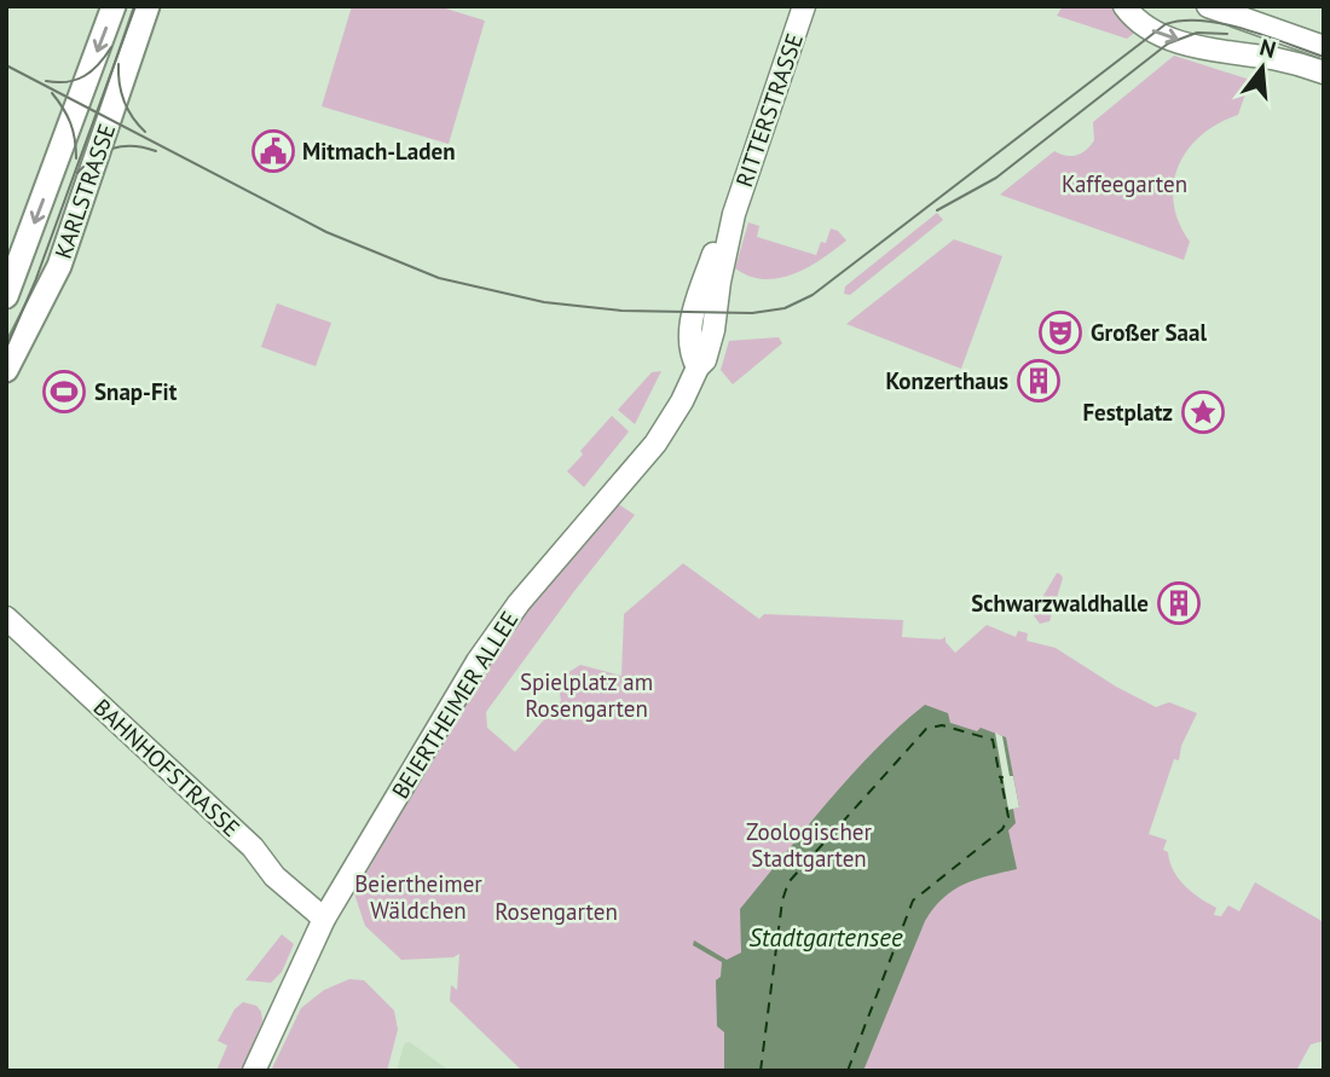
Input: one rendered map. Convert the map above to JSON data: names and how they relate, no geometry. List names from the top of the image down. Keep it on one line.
{"streets":{"main road":["KARLSTRASSE"],"street":["RITTERSTRASSE","BEIERTHEIMER ALLEE","BAHNHOFSTRASSE"]},"crossings":[["RITTERSTRASSE","BEIERTHEIMER ALLEE"],["BEIERTHEIMER ALLEE","BAHNHOFSTRASSE"]],"water":["Stadtgartensee"],"parks":["Kaffeegarten","Spielplatz am Rosengarten","Zoologischer Stadtgarten","Beiertheimer Wäldchen","Rosengarten"],"places":{"public building":["Mitmach-Laden"],"theatre":["Großer Saal"],"building":["Konzerthaus","Schwarzwaldhalle"],"sports":["Snap-Fit"],"place":["Festplatz"]},"north":"top"}
